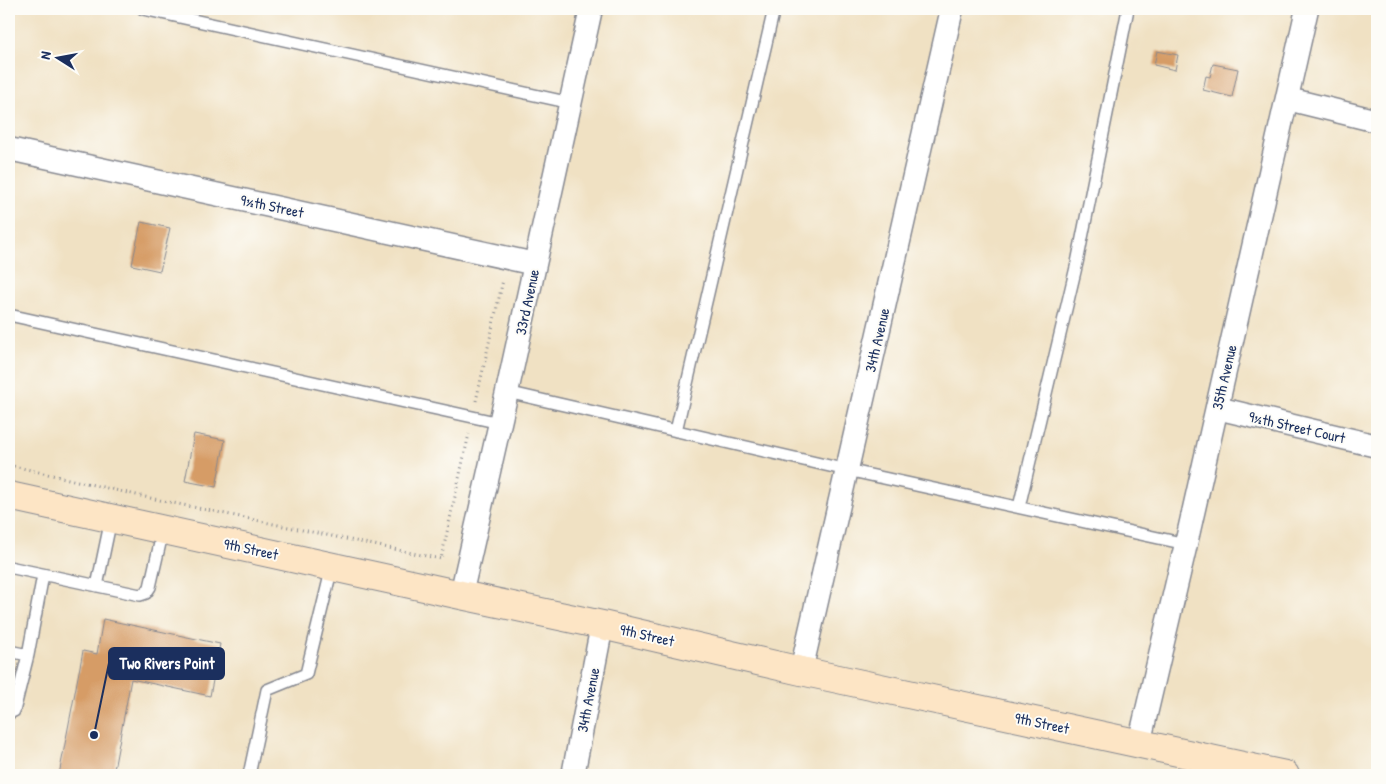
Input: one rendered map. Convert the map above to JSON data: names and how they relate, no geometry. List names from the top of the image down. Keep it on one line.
{"streets":{"street":["9½th Street","33rd Avenue","34th Avenue","35th Avenue","9½th Street Court","9th Street"]},"crossings":[["9½th Street","33rd Avenue"],["33rd Avenue","9th Street"],["34th Avenue","9th Street"],["35th Avenue","9½th Street Court"],["35th Avenue","9th Street"]],"places":["Two Rivers Point"],"north":"left"}
